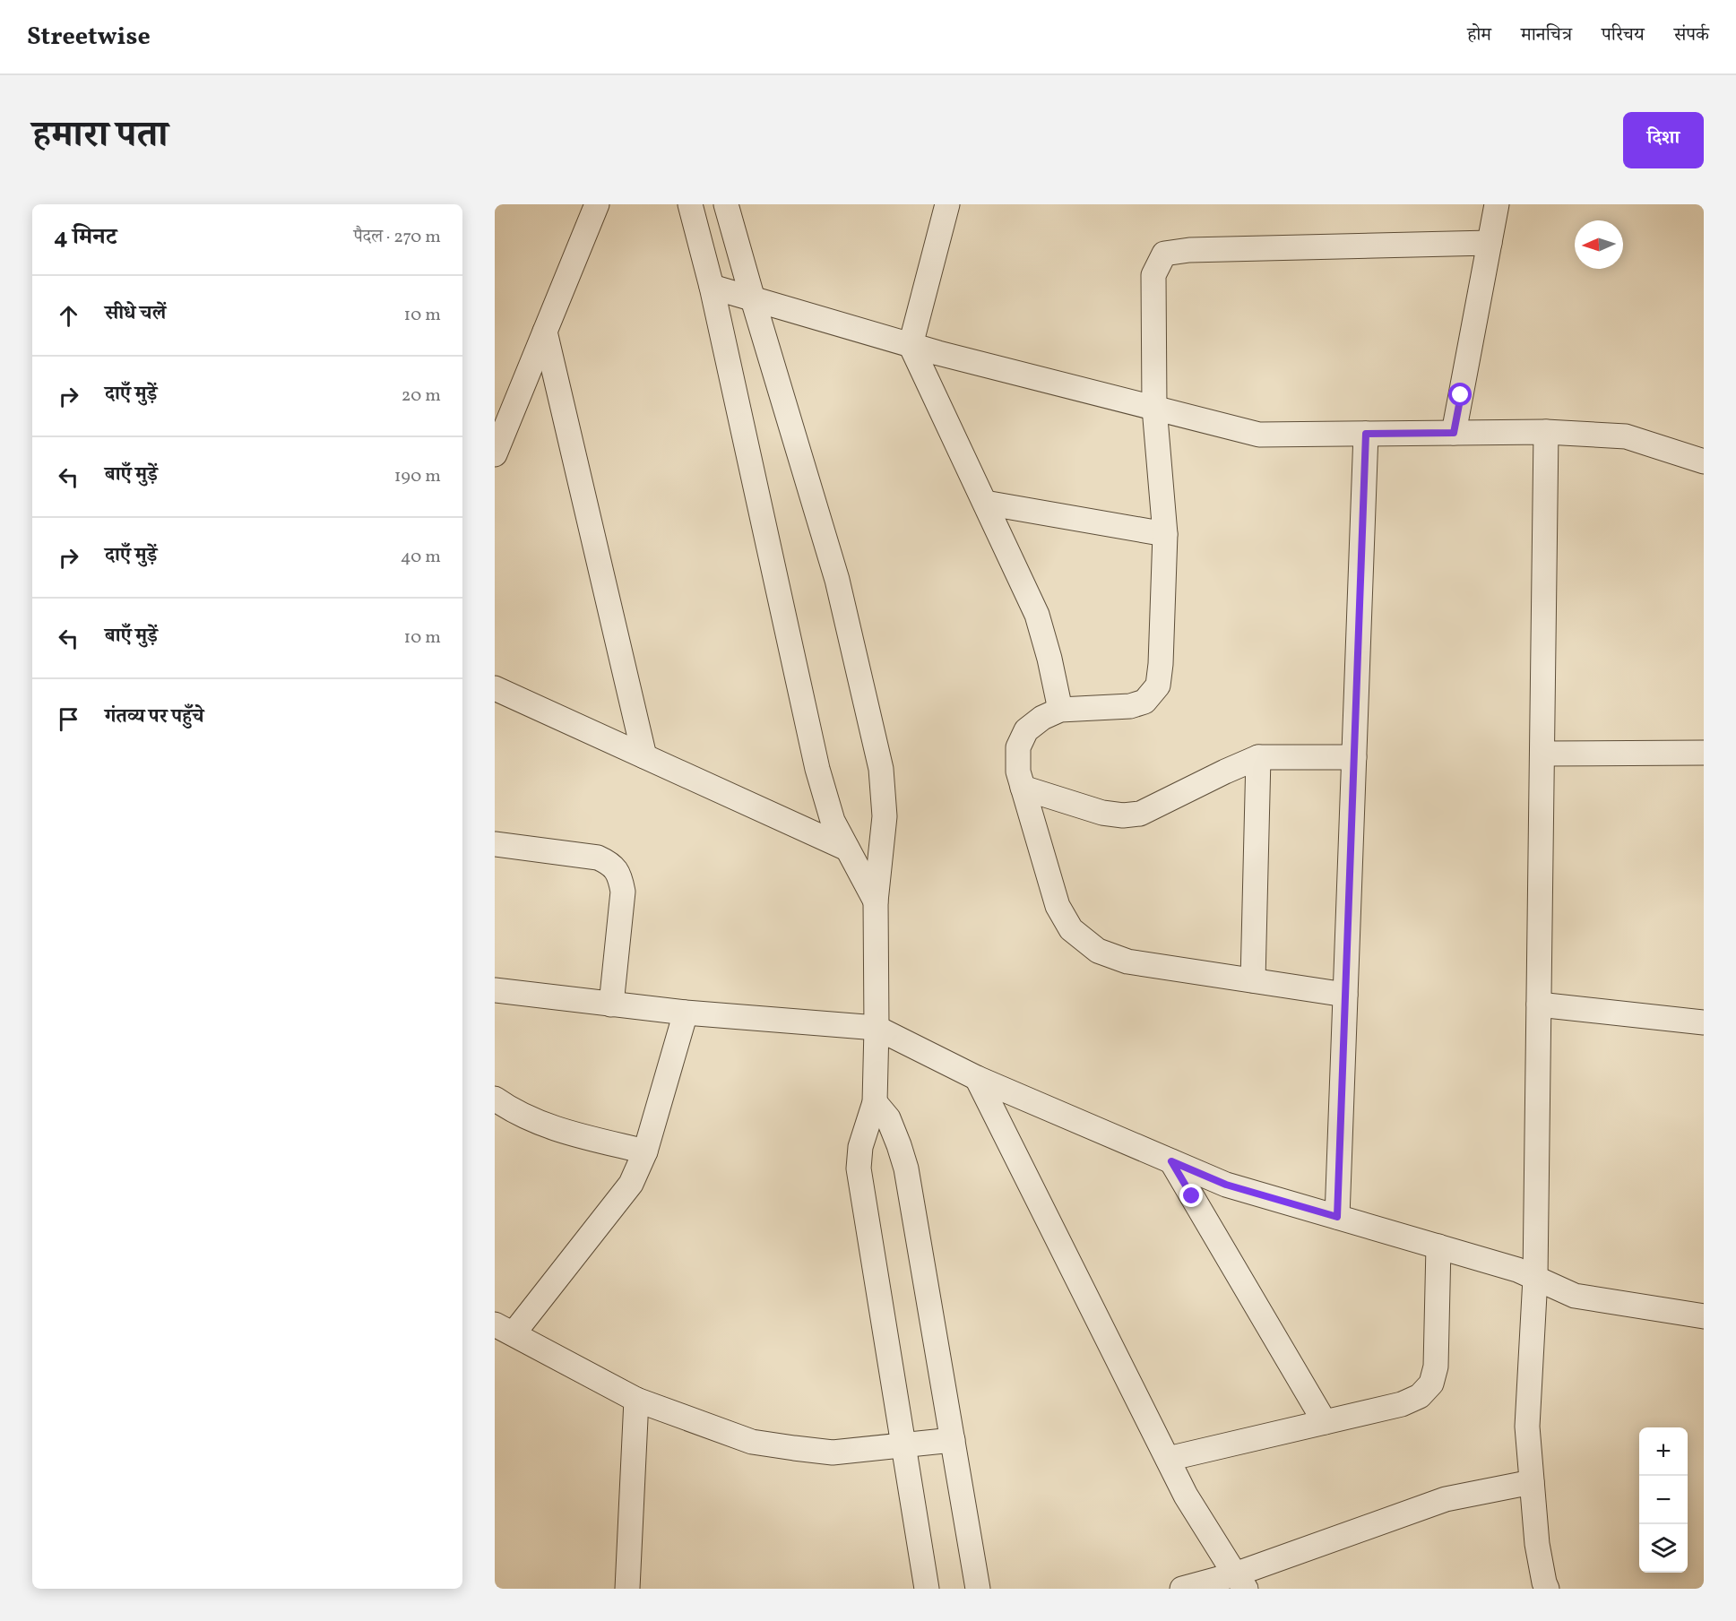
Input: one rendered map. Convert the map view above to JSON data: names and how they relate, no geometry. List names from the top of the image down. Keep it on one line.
{"north":"left","page":{"header":"Streetwise","nav":["होम","मानचित्र","परिचय","संपर्क"],"title":"हमारा पता","buttons":"दिशा","heading":["4 मिनट","पैदल · 270 m"],"list":[["सीधे चलें","10 m"],["दाएँ मुड़ें","20 m"],["बाएँ मुड़ें","190 m"],["दाएँ मुड़ें","40 m"],["बाएँ मुड़ें","10 m"],"गंतव्य पर पहुँचे"],"map_buttons":["+","−"]}}
